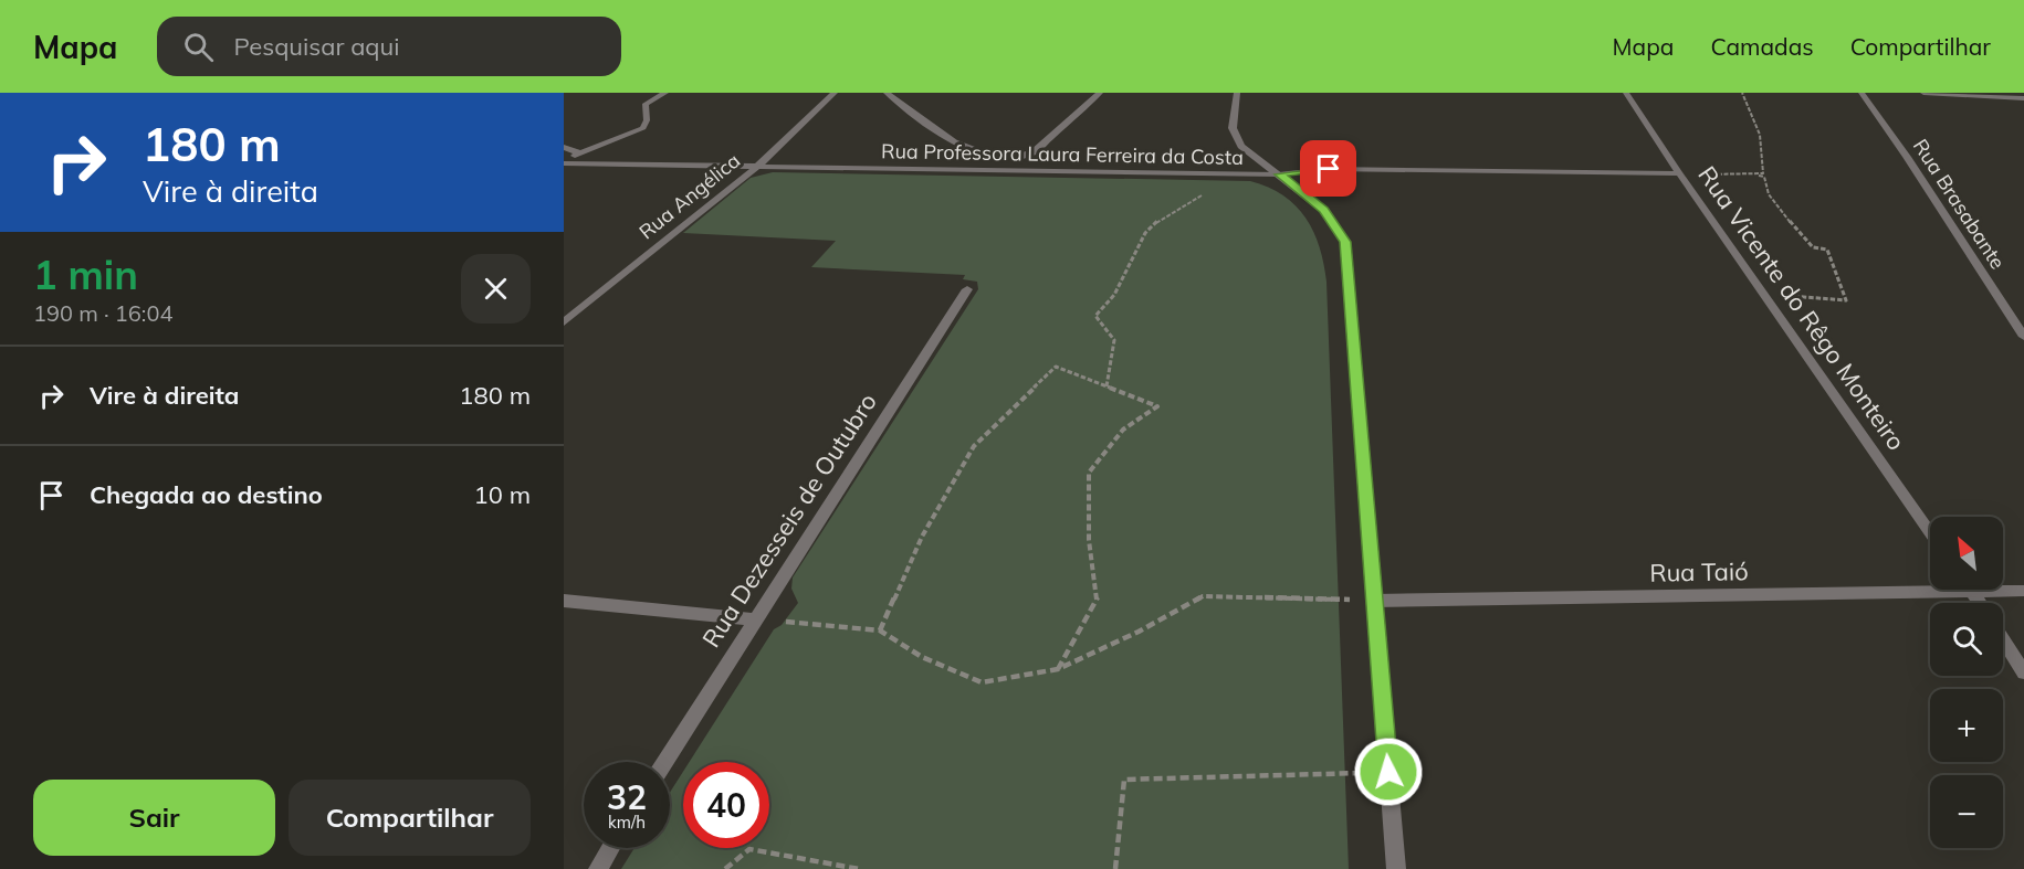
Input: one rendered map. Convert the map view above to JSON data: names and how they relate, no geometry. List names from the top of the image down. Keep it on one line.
{"streets":{"street":["Rua Professora Laura Ferreira da Costa","Rua Angélica","Rua Brasabante","Rua Vicente do Rêgo Monteiro","Rua Dezesseis de Outubro","Rua Taió"]},"crossings":[["Rua Professora Laura Ferreira da Costa","Rua Angélica"],["Rua Professora Laura Ferreira da Costa","Rua Vicente do Rêgo Monteiro"]],"north":"top left","page":{"header":"Mapa","search":"Pesquisar aqui","nav":["Mapa","Camadas","Compartilhar"],"turn":["180 m","Vire à direita"],"heading":["1 min","190 m · 16:04"],"list":[{"name":"Vire à direita","value":"180 m"},{"name":"Chegada ao destino","value":"10 m"}],"map_buttons":["+","−"],"speed":"32 km/h","limit":"40","buttons":["Sair","Compartilhar"]}}
